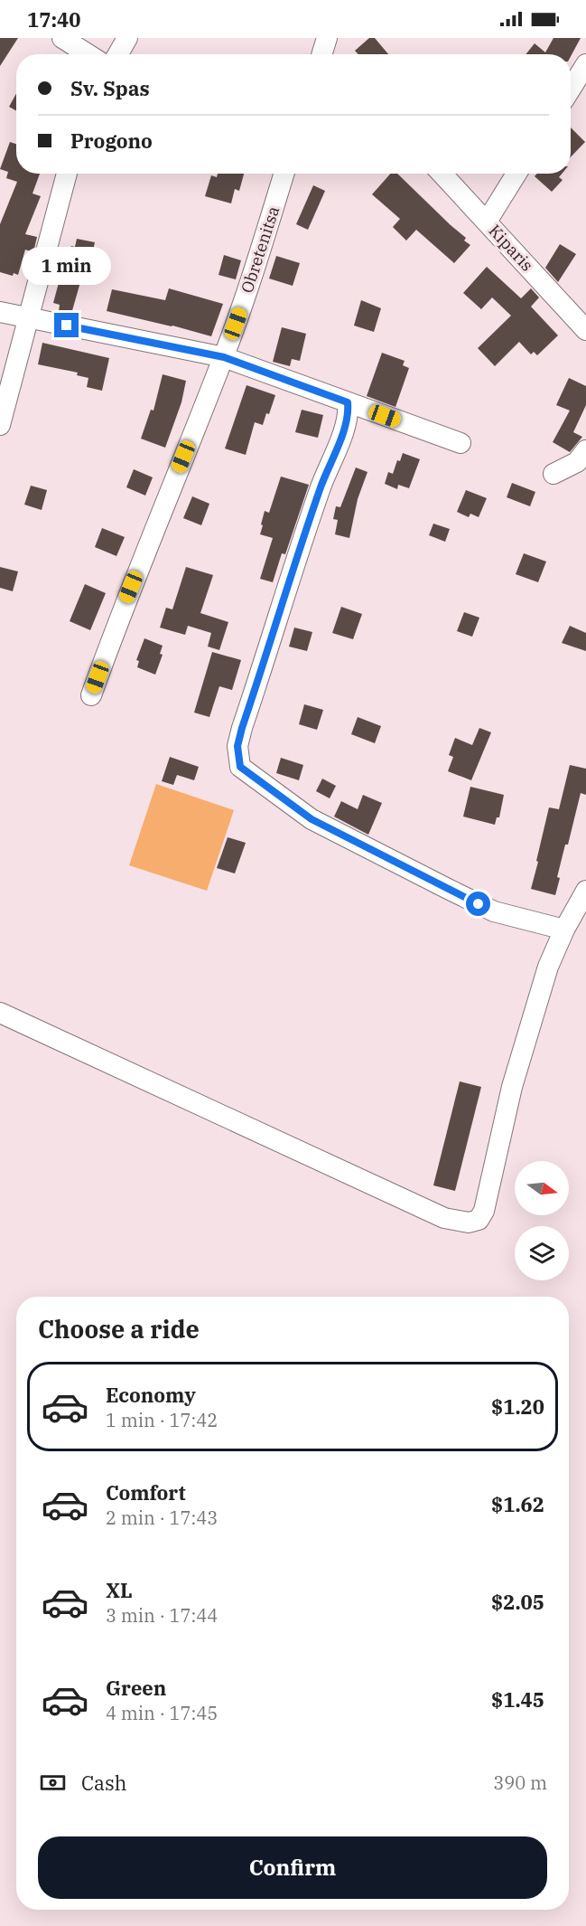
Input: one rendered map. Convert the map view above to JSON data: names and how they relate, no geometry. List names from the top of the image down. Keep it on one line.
{"streets":{"street":["Kiparis","Obretenitsa"]},"north":"right","page":{"status":"17:40","banner":["Sv. Spas","Progono"],"bubble":"1 min","heading":"Choose a ride","list":[{"name":"Economy","note":"1 min · 17:42","value":"$1.20"},{"name":"Comfort","note":"2 min · 17:43","value":"$1.62"},{"name":"XL","note":"3 min · 17:44","value":"$2.05"},{"name":"Green","note":"4 min · 17:45","value":"$1.45"}],"pay":["Cash","390 m"],"buttons":"Confirm"}}
